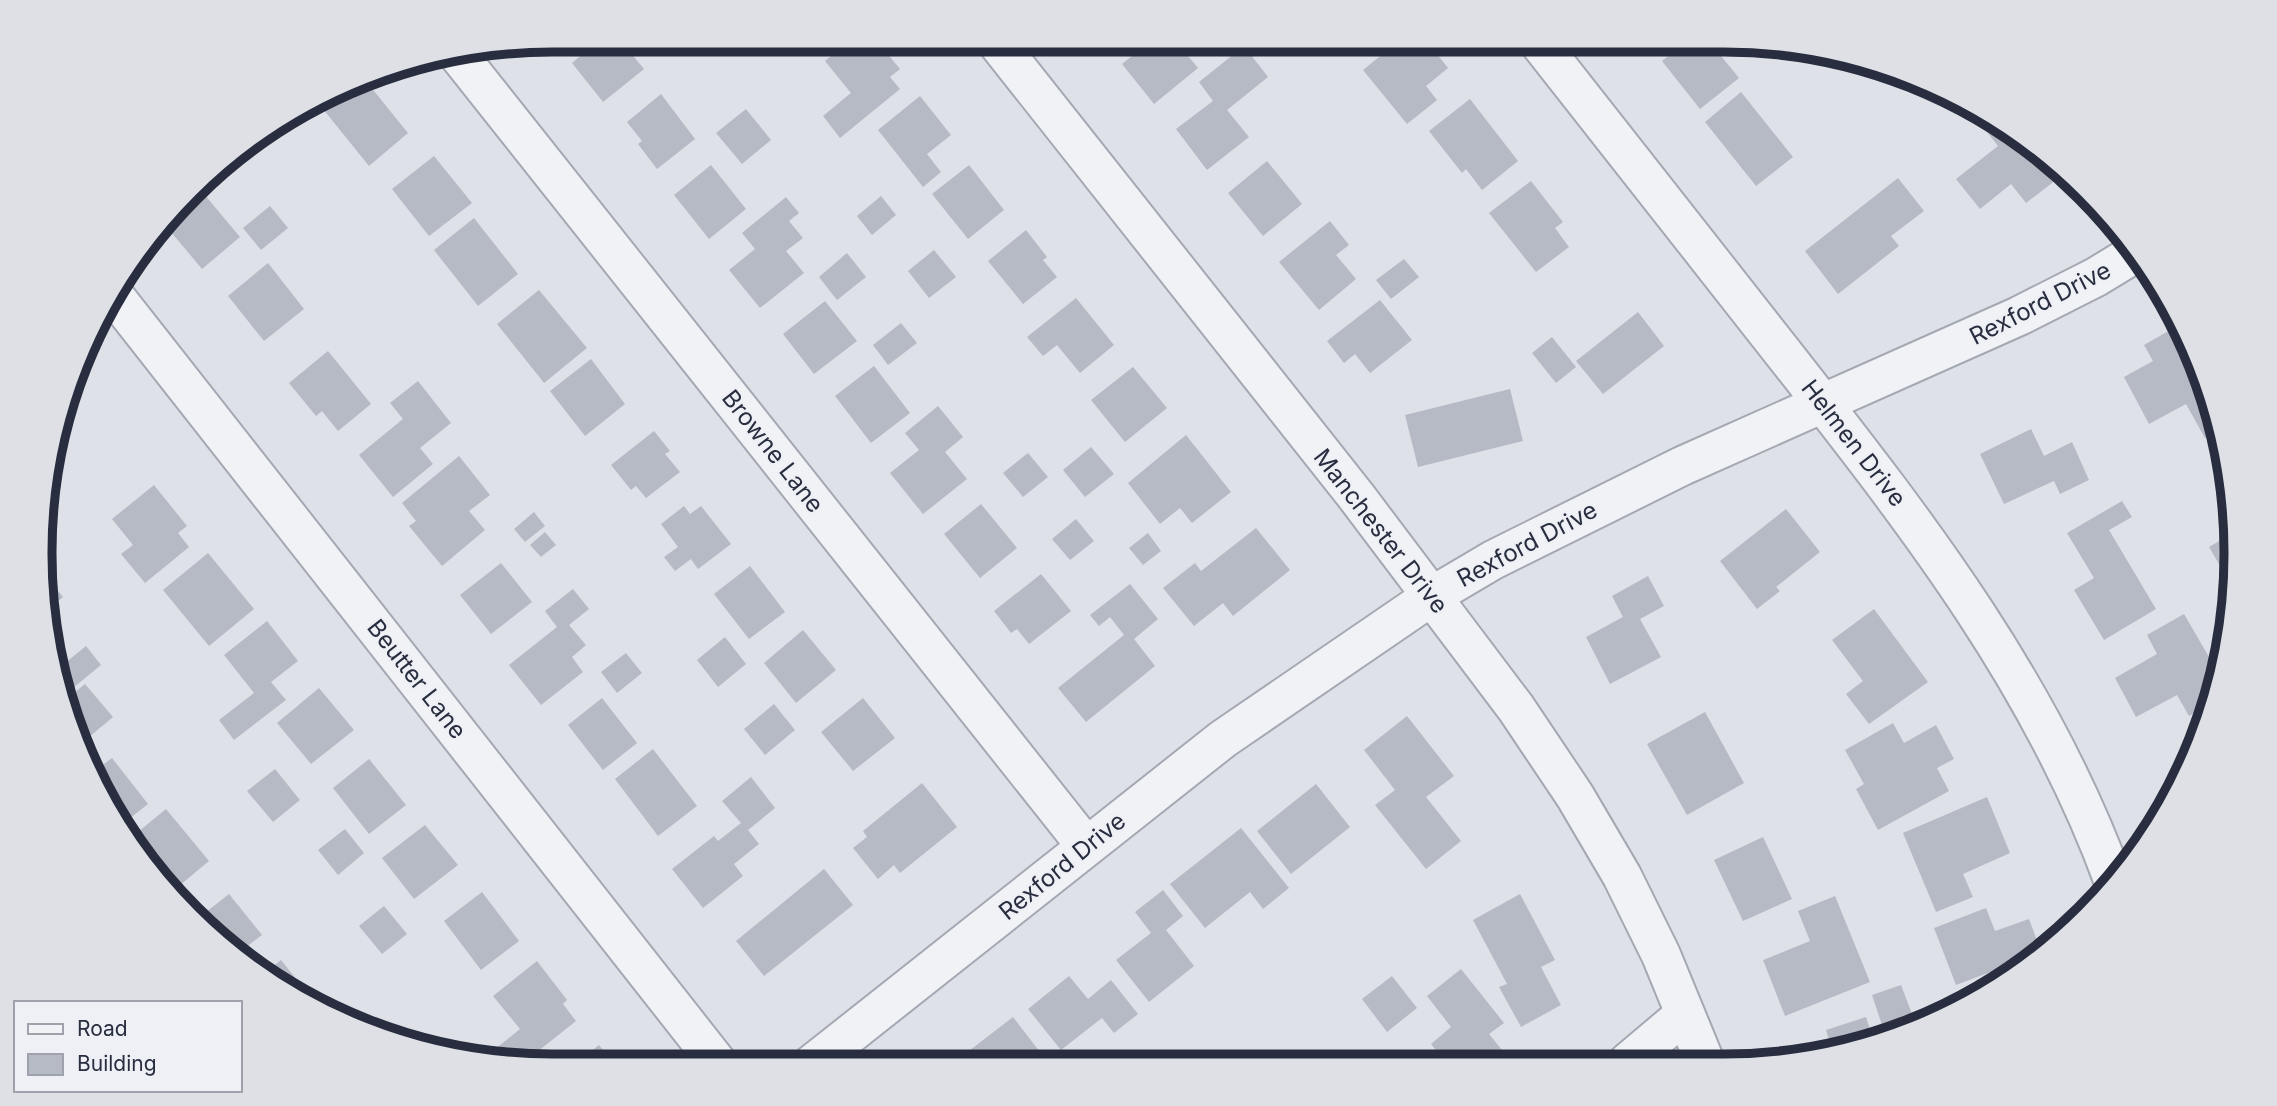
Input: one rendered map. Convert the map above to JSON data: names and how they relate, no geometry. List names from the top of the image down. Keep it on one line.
{"streets":{"street":["Rexford Drive","Helmen Drive","Browne Lane","Manchester Drive","Beutter Lane"]},"crossings":[["Rexford Drive","Helmen Drive"],["Rexford Drive","Browne Lane"],["Rexford Drive","Manchester Drive"]],"legend":["Road","Building"]}
